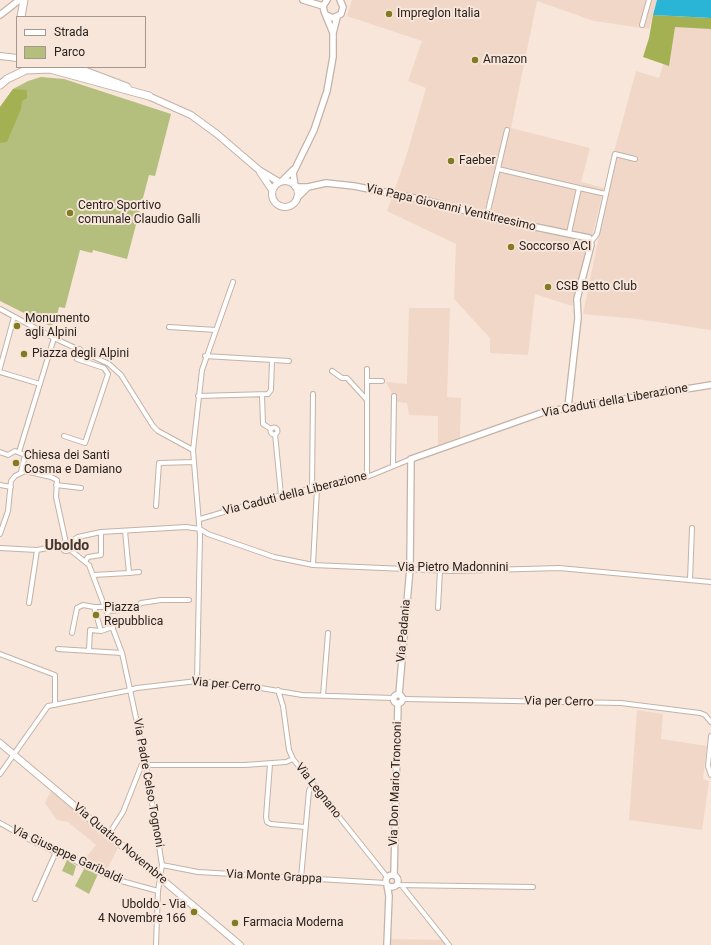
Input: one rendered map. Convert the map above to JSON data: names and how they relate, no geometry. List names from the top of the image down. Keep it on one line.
{"streets":{"main road":["Via Quattro Novembre"],"street":["Via Papa Giovanni Ventitreesimo","Via Caduti della Liberazione","Via Pietro Madonnini","Via Padania","Via per Cerro","Via Padre Celso Tognoni","Via Don Mario Tronconi","Via Legnano","Via Giuseppe Garibaldi","Via Monte Grappa"]},"crossings":[["Via Caduti della Liberazione","Via Padania"],["Via Pietro Madonnini","Via Padania"],["Via Padania","Via per Cerro"],["Via Padania","Via Don Mario Tronconi"],["Via per Cerro","Via Padre Celso Tognoni"],["Via per Cerro","Via Don Mario Tronconi"],["Via per Cerro","Via Legnano"],["Via Padre Celso Tognoni","Via Quattro Novembre"],["Via Padre Celso Tognoni","Via Giuseppe Garibaldi"],["Via Padre Celso Tognoni","Via Monte Grappa"],["Via Don Mario Tronconi","Via Legnano"],["Via Don Mario Tronconi","Via Monte Grappa"],["Via Legnano","Via Monte Grappa"]],"districts":["Uboldo"],"places":["Impreglon Italia","Amazon","Faeber","Centro Sportivo comunale Claudio Galli","Soccorso ACI","CSB Betto Club","Monumento agli Alpini","Piazza degli Alpini","Chiesa dei Santi Cosma e Damiano","Piazza Repubblica","Uboldo - Via 4 Novembre 166","Farmacia Moderna"],"legend":["Strada","Parco"]}
